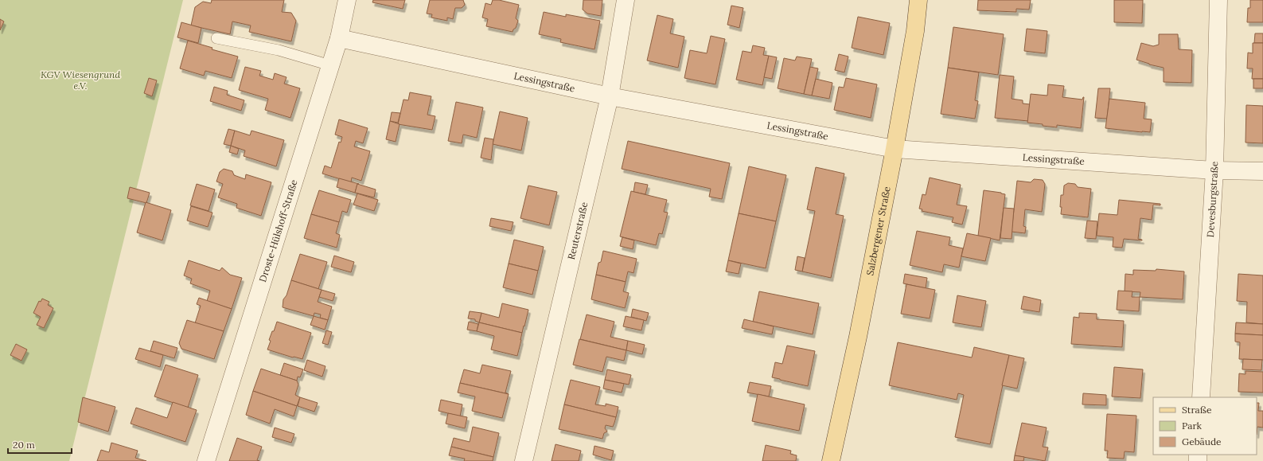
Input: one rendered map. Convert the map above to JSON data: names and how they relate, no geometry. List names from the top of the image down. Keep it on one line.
{"streets":{"main road":["Salzbergener Straße"],"street":["Lessingstraße","Devesburgstraße","Droste-Hülshoff-Straße","Reuterstraße"]},"crossings":[["Lessingstraße","Devesburgstraße"],["Lessingstraße","Droste-Hülshoff-Straße"],["Lessingstraße","Reuterstraße"],["Lessingstraße","Salzbergener Straße"]],"parks":["KGV Wiesengrund e.V."],"legend":["Straße","Park","Gebäude"],"scale_bar":"20 m"}
